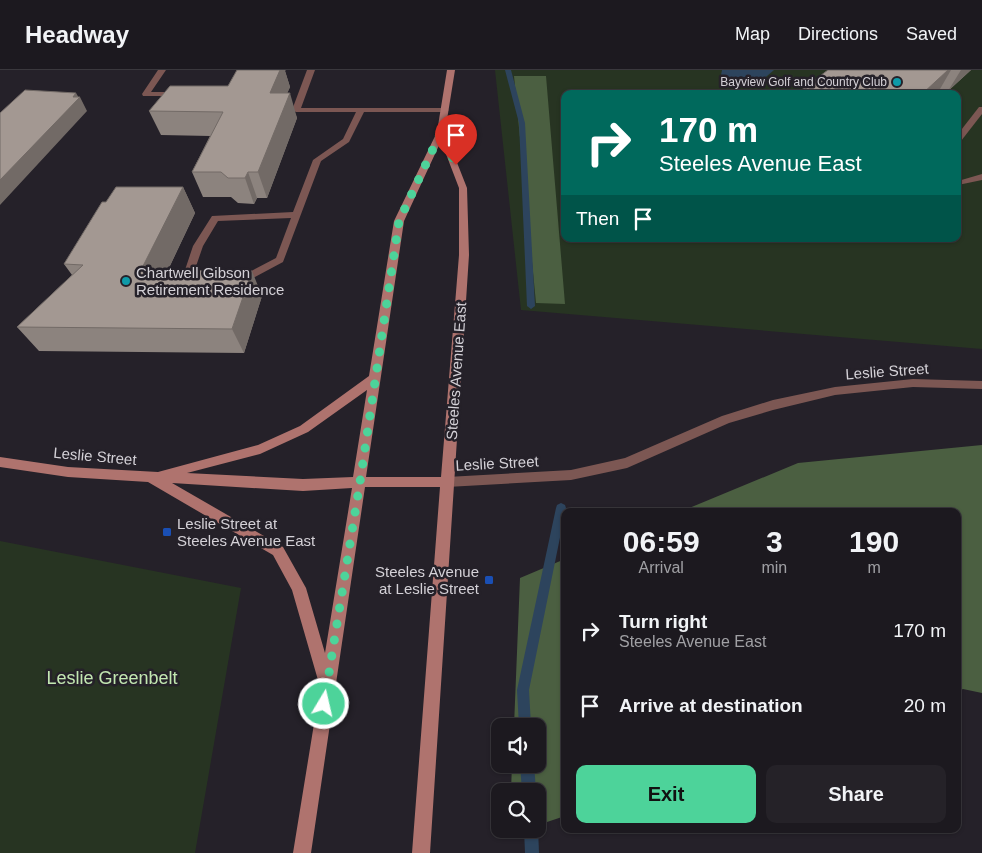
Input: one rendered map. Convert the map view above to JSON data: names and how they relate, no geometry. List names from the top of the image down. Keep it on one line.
{"streets":{"main road":["Steeles Avenue East","Leslie Street"]},"crossings":[["Steeles Avenue East","Leslie Street"]],"parks":["Leslie Greenbelt"],"places":{"other":["Bayview Golf and Country Club","Chartwell Gibson Retirement Residence"],"transit":["Leslie Street at Steeles Avenue East","Steeles Avenue at Leslie Street"]},"page":{"header":"Headway","nav":["Map","Directions","Saved"],"turn":["170 m","Steeles Avenue East"],"then":"Then","eta":["06:59","Arrival","3","min","190","m"],"list":[{"name":"Turn right","note":"Steeles Avenue East","value":"170 m"},{"name":"Arrive at destination","value":"20 m"}],"buttons":["Exit","Share"]}}
